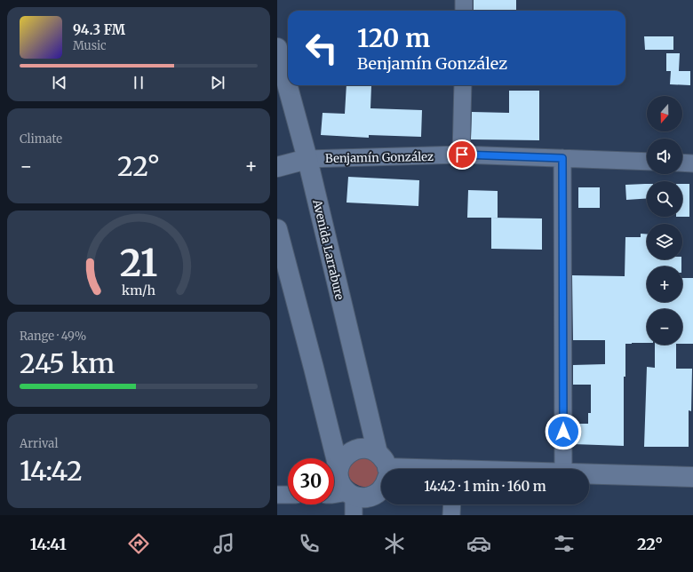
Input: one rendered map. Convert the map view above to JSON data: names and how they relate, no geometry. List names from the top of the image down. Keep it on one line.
{"streets":{"street":["Benjamín González","Avenida Larrabure"]},"crossings":[["Benjamín González","Avenida Larrabure"]],"north":"bottom","page":{"turn":["120 m","Benjamín González"],"song":["94.3 FM","Music"],"map_buttons":["+","−"],"tile":["Climate",["Range · 49%","245 km"],["Arrival","14:42"]],"heat":["−","22°","+"],"limit":"30","trip":"14:42 · 1 min · 160 m","tabs":["14:41","22°"],"gauge":["21","km/h"]}}
